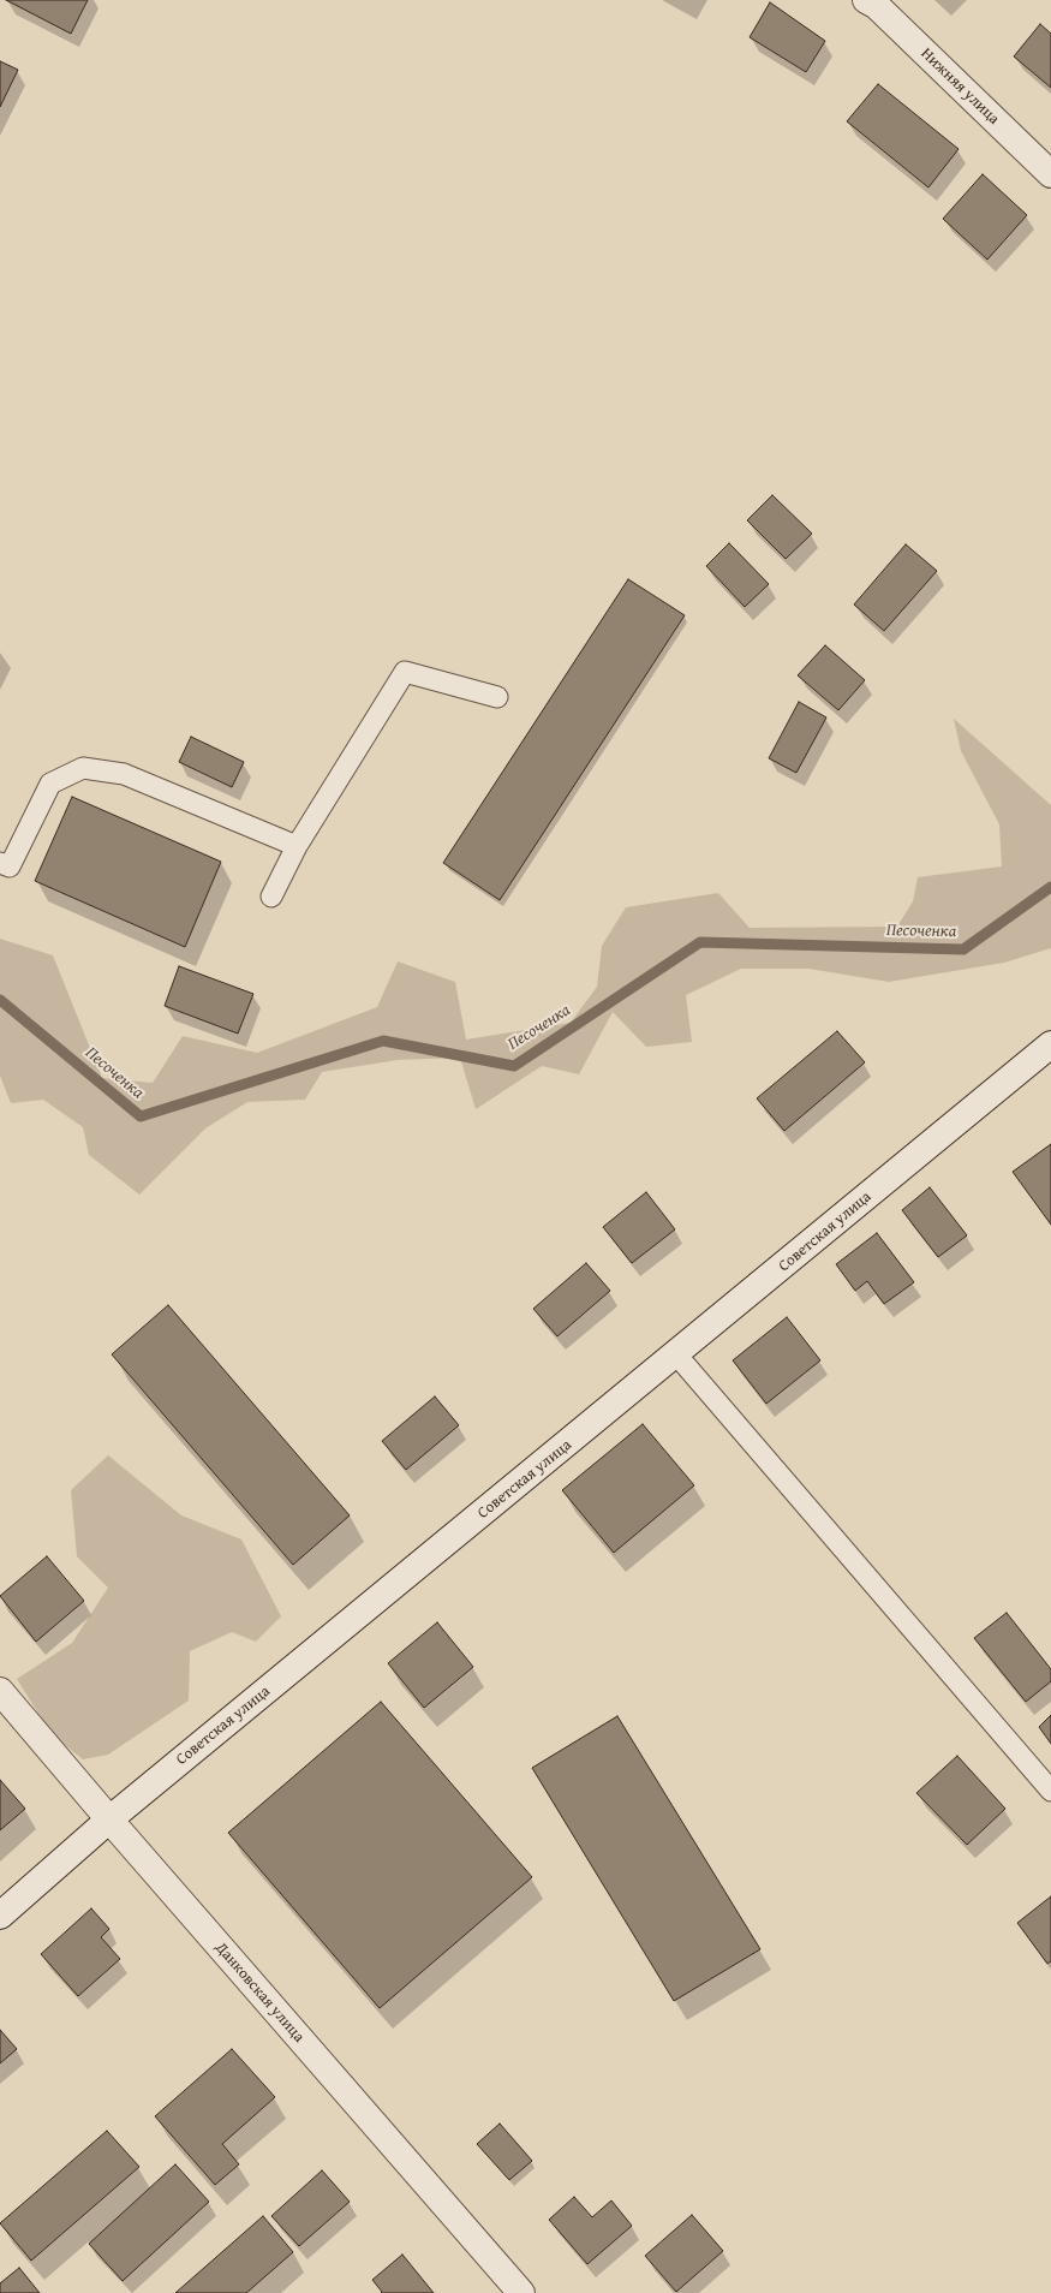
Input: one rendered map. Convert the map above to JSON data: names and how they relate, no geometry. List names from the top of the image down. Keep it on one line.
{"streets":{"street":["Нижняя улица","Советская улица","Данковская улица"]},"crossings":[["Советская улица","Данковская улица"]],"water":["Песоченка"]}
